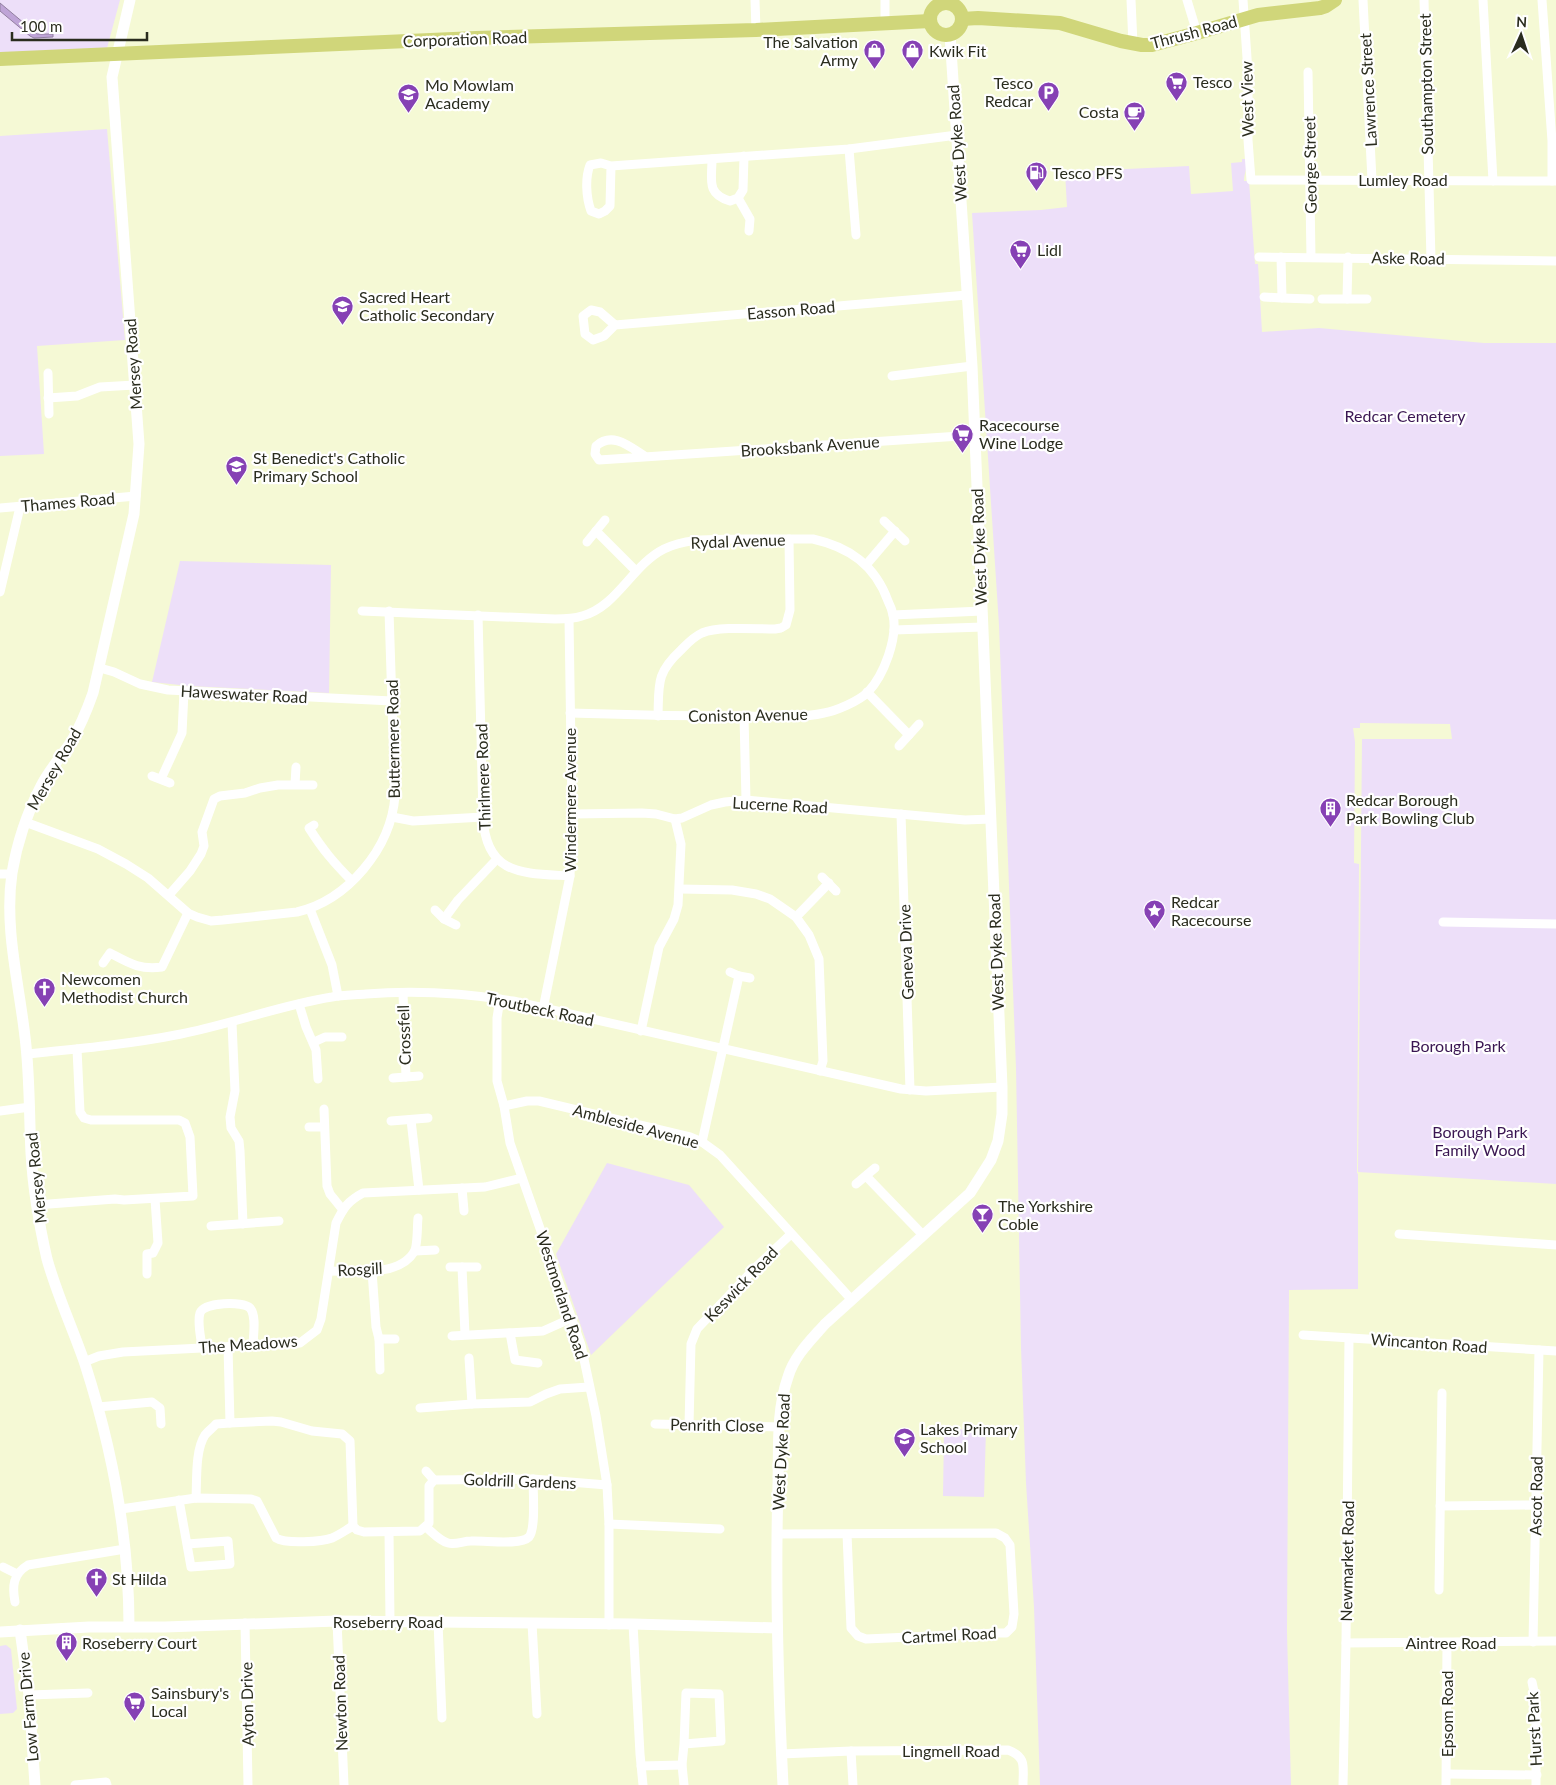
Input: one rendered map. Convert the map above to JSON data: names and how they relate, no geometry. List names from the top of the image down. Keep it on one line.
{"streets":{"main road":["Thrush Road","Corporation Road"],"street":["Southampton Street","Lawrence Street","West View","West Dyke Road","George Street","Lumley Road","Aske Road","Easson Road","Mersey Road","Brooksbank Avenue","Thames Road","Rydal Avenue","Haweswater Road","Coniston Avenue","Buttermere Road","Thirlmere Road","Windermere Avenue","Lucerne Road","Geneva Drive","Troutbeck Road","Crossfell","Ambleside Avenue","Rosgill","Keswick Road","Westmorland Road","Wincanton Road","The Meadows","Penrith Close","Goldrill Gardens","Ascot Road","Newmarket Road","Roseberry Road","Cartmel Road","Aintree Road","Newton Road","Ayton Drive","Low Farm Drive","Epsom Road","Hurst Park","Lingmell Road"]},"crossings":[["Thrush Road","Corporation Road"],["Thrush Road","West View"],["Thrush Road","West Dyke Road"],["Corporation Road","West Dyke Road"],["Corporation Road","Mersey Road"],["Southampton Street","Lumley Road"],["Southampton Street","Aske Road"],["Lawrence Street","Lumley Road"],["West View","Lumley Road"],["West Dyke Road","Easson Road"],["West Dyke Road","Brooksbank Avenue"],["West Dyke Road","Lucerne Road"],["West Dyke Road","Troutbeck Road"],["West Dyke Road","Ambleside Avenue"],["West Dyke Road","Penrith Close"],["West Dyke Road","Roseberry Road"],["West Dyke Road","Cartmel Road"],["West Dyke Road","Lingmell Road"],["George Street","Lumley Road"],["George Street","Aske Road"],["Mersey Road","Thames Road"],["Mersey Road","Haweswater Road"],["Mersey Road","Buttermere Road"],["Mersey Road","Troutbeck Road"],["Mersey Road","The Meadows"],["Mersey Road","Roseberry Road"],["Rydal Avenue","Coniston Avenue"],["Rydal Avenue","Buttermere Road"],["Rydal Avenue","Thirlmere Road"],["Rydal Avenue","Windermere Avenue"],["Haweswater Road","Buttermere Road"],["Coniston Avenue","Windermere Avenue"],["Windermere Avenue","Troutbeck Road"],["Lucerne Road","Geneva Drive"],["Geneva Drive","Troutbeck Road"],["Troutbeck Road","Crossfell"],["Troutbeck Road","Westmorland Road"],["Ambleside Avenue","Keswick Road"],["Ambleside Avenue","Westmorland Road"],["Rosgill","The Meadows"],["Keswick Road","Penrith Close"],["Westmorland Road","Goldrill Gardens"],["Westmorland Road","Roseberry Road"],["Wincanton Road","Ascot Road"],["Wincanton Road","Newmarket Road"],["Ascot Road","Aintree Road"],["Newmarket Road","Aintree Road"],["Roseberry Road","Newton Road"],["Roseberry Road","Ayton Drive"],["Roseberry Road","Low Farm Drive"],["Aintree Road","Epsom Road"],["Epsom Road","Hurst Park"]],"parks":["Redcar Cemetery","Borough Park","Borough Park Family Wood"],"places":{"shop":["The Salvation Army","Kwik Fit"],"supermarket":["Tesco","Lidl","Racecourse Wine Lodge","Sainsbury's Local"],"parking":["Tesco Redcar"],"school or university":["Mo Mowlam Academy","Sacred Heart Catholic Secondary","St Benedict's Catholic Primary School","Lakes Primary School"],"cafe":["Costa"],"fuel station":["Tesco PFS"],"building":["Redcar Borough Park Bowling Club","Roseberry Court"],"place":["Redcar Racecourse"],"church":["Newcomen Methodist Church","St Hilda"],"bar":["The Yorkshire Coble"]},"scale_bar":"100 m","north":"top"}
